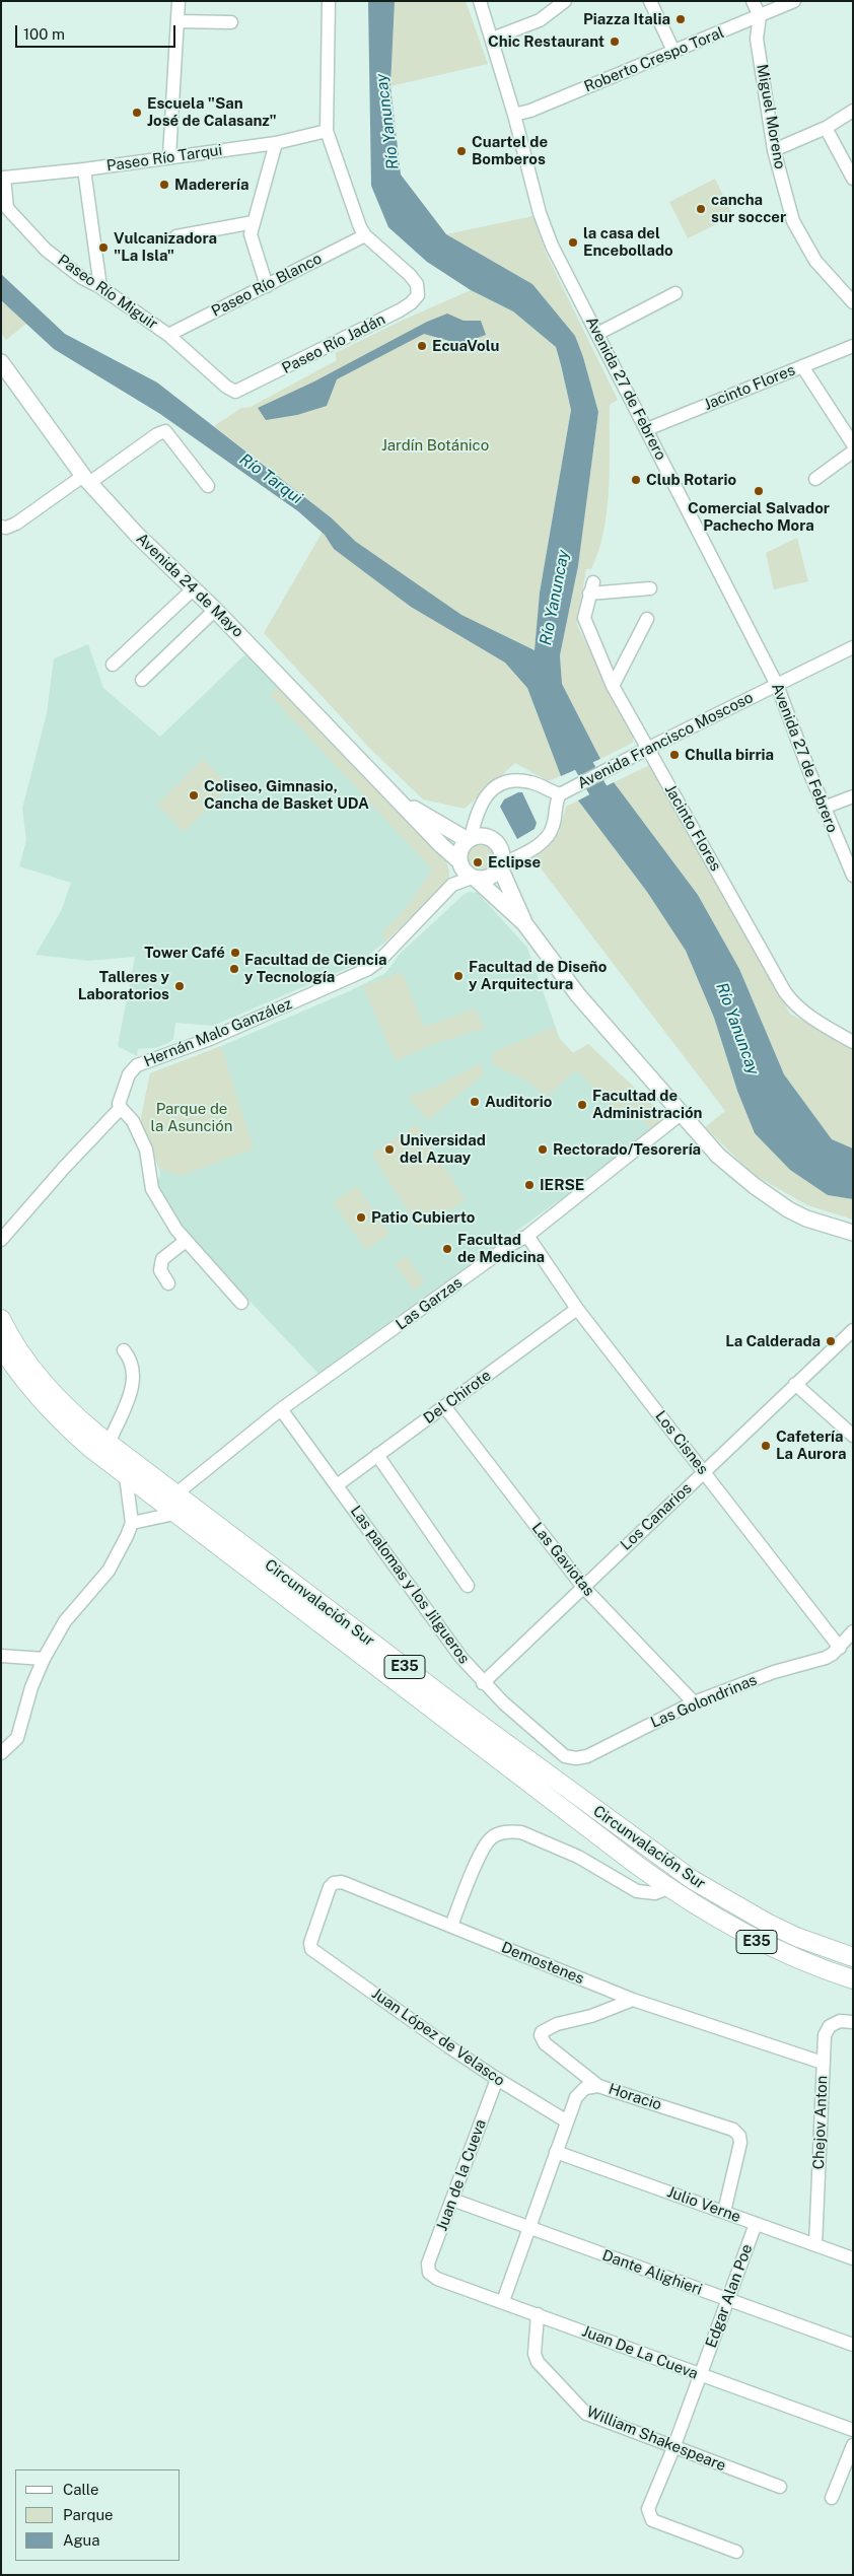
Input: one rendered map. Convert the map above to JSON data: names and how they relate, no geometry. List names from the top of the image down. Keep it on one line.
{"streets":{"highway":["Circunvalación Sur","E35"],"main road":["Avenida 24 de Mayo"],"street":["Roberto Crespo Toral","Miguel Moreno","Paseo Río Tarqui","Paseo Río Blanco","Paseo Río Miguir","Paseo Río Jadán","Jacinto Flores","Avenida 27 de Febrero","Avenida Francisco Moscoso","Hernán Malo Ganzález","Las Garzas","Del Chirote","Los Cisnes","Los Canarios","Las Gaviotas","Las palomas y los Jilgueros","Las Golondrinas","Demostenes","Juan López de Velasco","Horacio","Chejov Anton","Juan de la Cueva","Julio Verne","Dante Alighieri","Edgar Alan Poe","Juan De La Cueva","William Shakespeare"]},"crossings":[["Roberto Crespo Toral","Miguel Moreno"],["Roberto Crespo Toral","Avenida 27 de Febrero"],["Paseo Río Tarqui","Paseo Río Miguir"],["Paseo Río Blanco","Paseo Río Miguir"],["Paseo Río Blanco","Paseo Río Jadán"],["Paseo Río Miguir","Paseo Río Jadán"],["Jacinto Flores","Avenida 27 de Febrero"],["Jacinto Flores","Avenida Francisco Moscoso"],["Avenida 27 de Febrero","Avenida Francisco Moscoso"],["Avenida 24 de Mayo","Avenida Francisco Moscoso"],["Avenida 24 de Mayo","Hernán Malo Ganzález"],["Avenida Francisco Moscoso","Hernán Malo Ganzález"],["Las Garzas","Los Cisnes"],["Las Garzas","Las palomas y los Jilgueros"],["Las Garzas","Circunvalación Sur"],["Del Chirote","Los Cisnes"],["Del Chirote","Las Gaviotas"],["Del Chirote","Las palomas y los Jilgueros"],["Los Cisnes","Los Canarios"],["Los Cisnes","Las Golondrinas"],["Los Canarios","Las Gaviotas"],["Los Canarios","Las palomas y los Jilgueros"],["Las Gaviotas","Las Golondrinas"],["Las palomas y los Jilgueros","Las Golondrinas"],["Demostenes","Juan López de Velasco"],["Demostenes","Chejov Anton"],["Juan López de Velasco","Horacio"],["Juan López de Velasco","Juan de la Cueva"],["Horacio","Julio Verne"],["Horacio","Dante Alighieri"],["Horacio","Juan De La Cueva"],["Chejov Anton","Julio Verne"],["Juan de la Cueva","Dante Alighieri"],["Juan de la Cueva","Juan De La Cueva"],["Julio Verne","Edgar Alan Poe"],["Dante Alighieri","Edgar Alan Poe"],["Edgar Alan Poe","Juan De La Cueva"],["Edgar Alan Poe","William Shakespeare"],["Juan De La Cueva","William Shakespeare"]],"water":["Río Yanuncay","Río Tarqui"],"parks":["Jardín Botánico","Parque de la Asunción"],"places":["Piazza Italia","Chic Restaurant","Escuela \"San José de Calasanz\"","Cuartel de Bomberos","Maderería","cancha sur soccer","la casa del Encebollado","Vulcanizadora \"La Isla\"","EcuaVolu","Club Rotario","Comercial Salvador Pachecho Mora","Chulla birria","Coliseo, Gimnasio, Cancha de Basket UDA","Eclipse","Tower Café","Facultad de Ciencia y Tecnología","Facultad de Diseño y Arquitectura","Talleres y Laboratorios","Auditorio","Facultad de Administración","Universidad del Azuay","Rectorado/Tesorería","IERSE","Patio Cubierto","Facultad de Medicina","La Calderada","Cafetería La Aurora"],"legend":["Calle","Parque","Agua"],"scale_bar":"100 m"}
